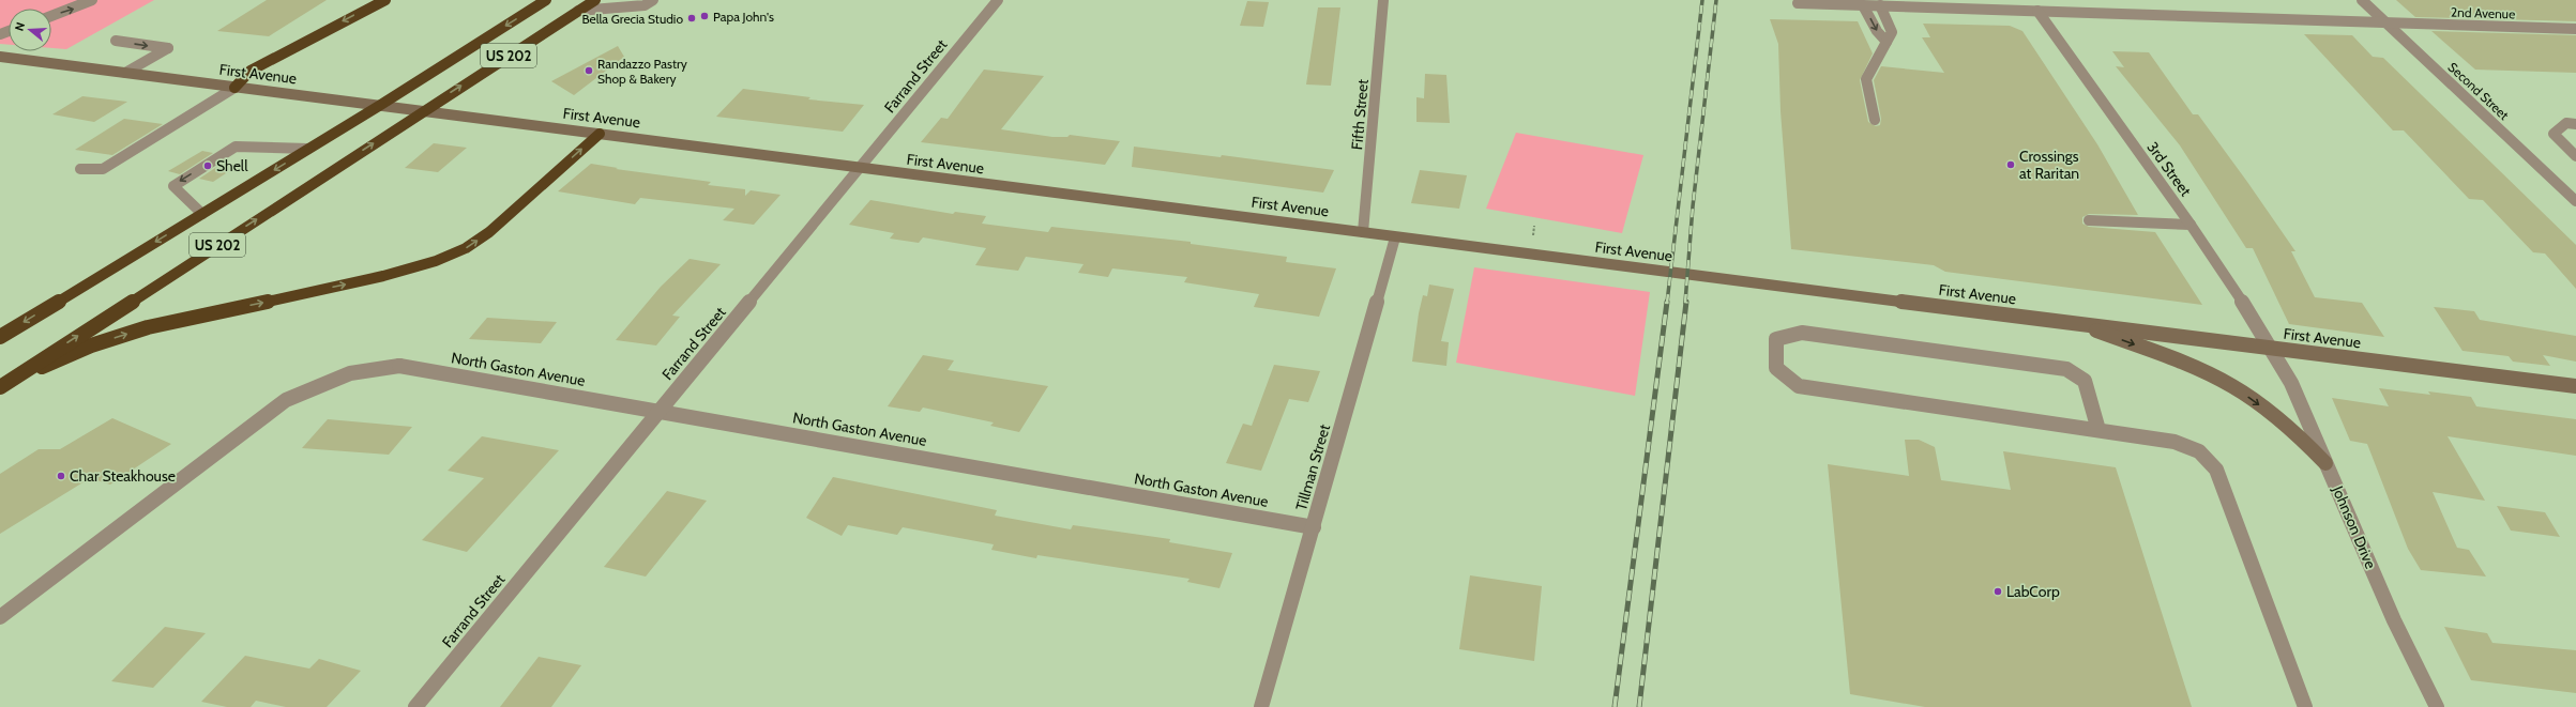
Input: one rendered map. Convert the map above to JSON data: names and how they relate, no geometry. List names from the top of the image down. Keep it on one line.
{"streets":{"highway":["US 202"],"street":["2nd Avenue","First Avenue","Farrand Street","Second Street","Fifth Street","3rd Street","North Gaston Avenue","Tillman Street","Johnson Drive"]},"crossings":[["2nd Avenue","Second Street"],["2nd Avenue","3rd Street"],["US 202","First Avenue"],["First Avenue","Farrand Street"],["First Avenue","Fifth Street"],["First Avenue","3rd Street"],["First Avenue","Tillman Street"],["First Avenue","Johnson Drive"],["Farrand Street","North Gaston Avenue"],["3rd Street","Johnson Drive"],["North Gaston Avenue","Tillman Street"]],"places":["Papa John's","Bella Grecia Studio","Randazzo Pastry Shop & Bakery","Crossings at Raritan","Shell","Char Steakhouse","LabCorp"],"north":"left"}
